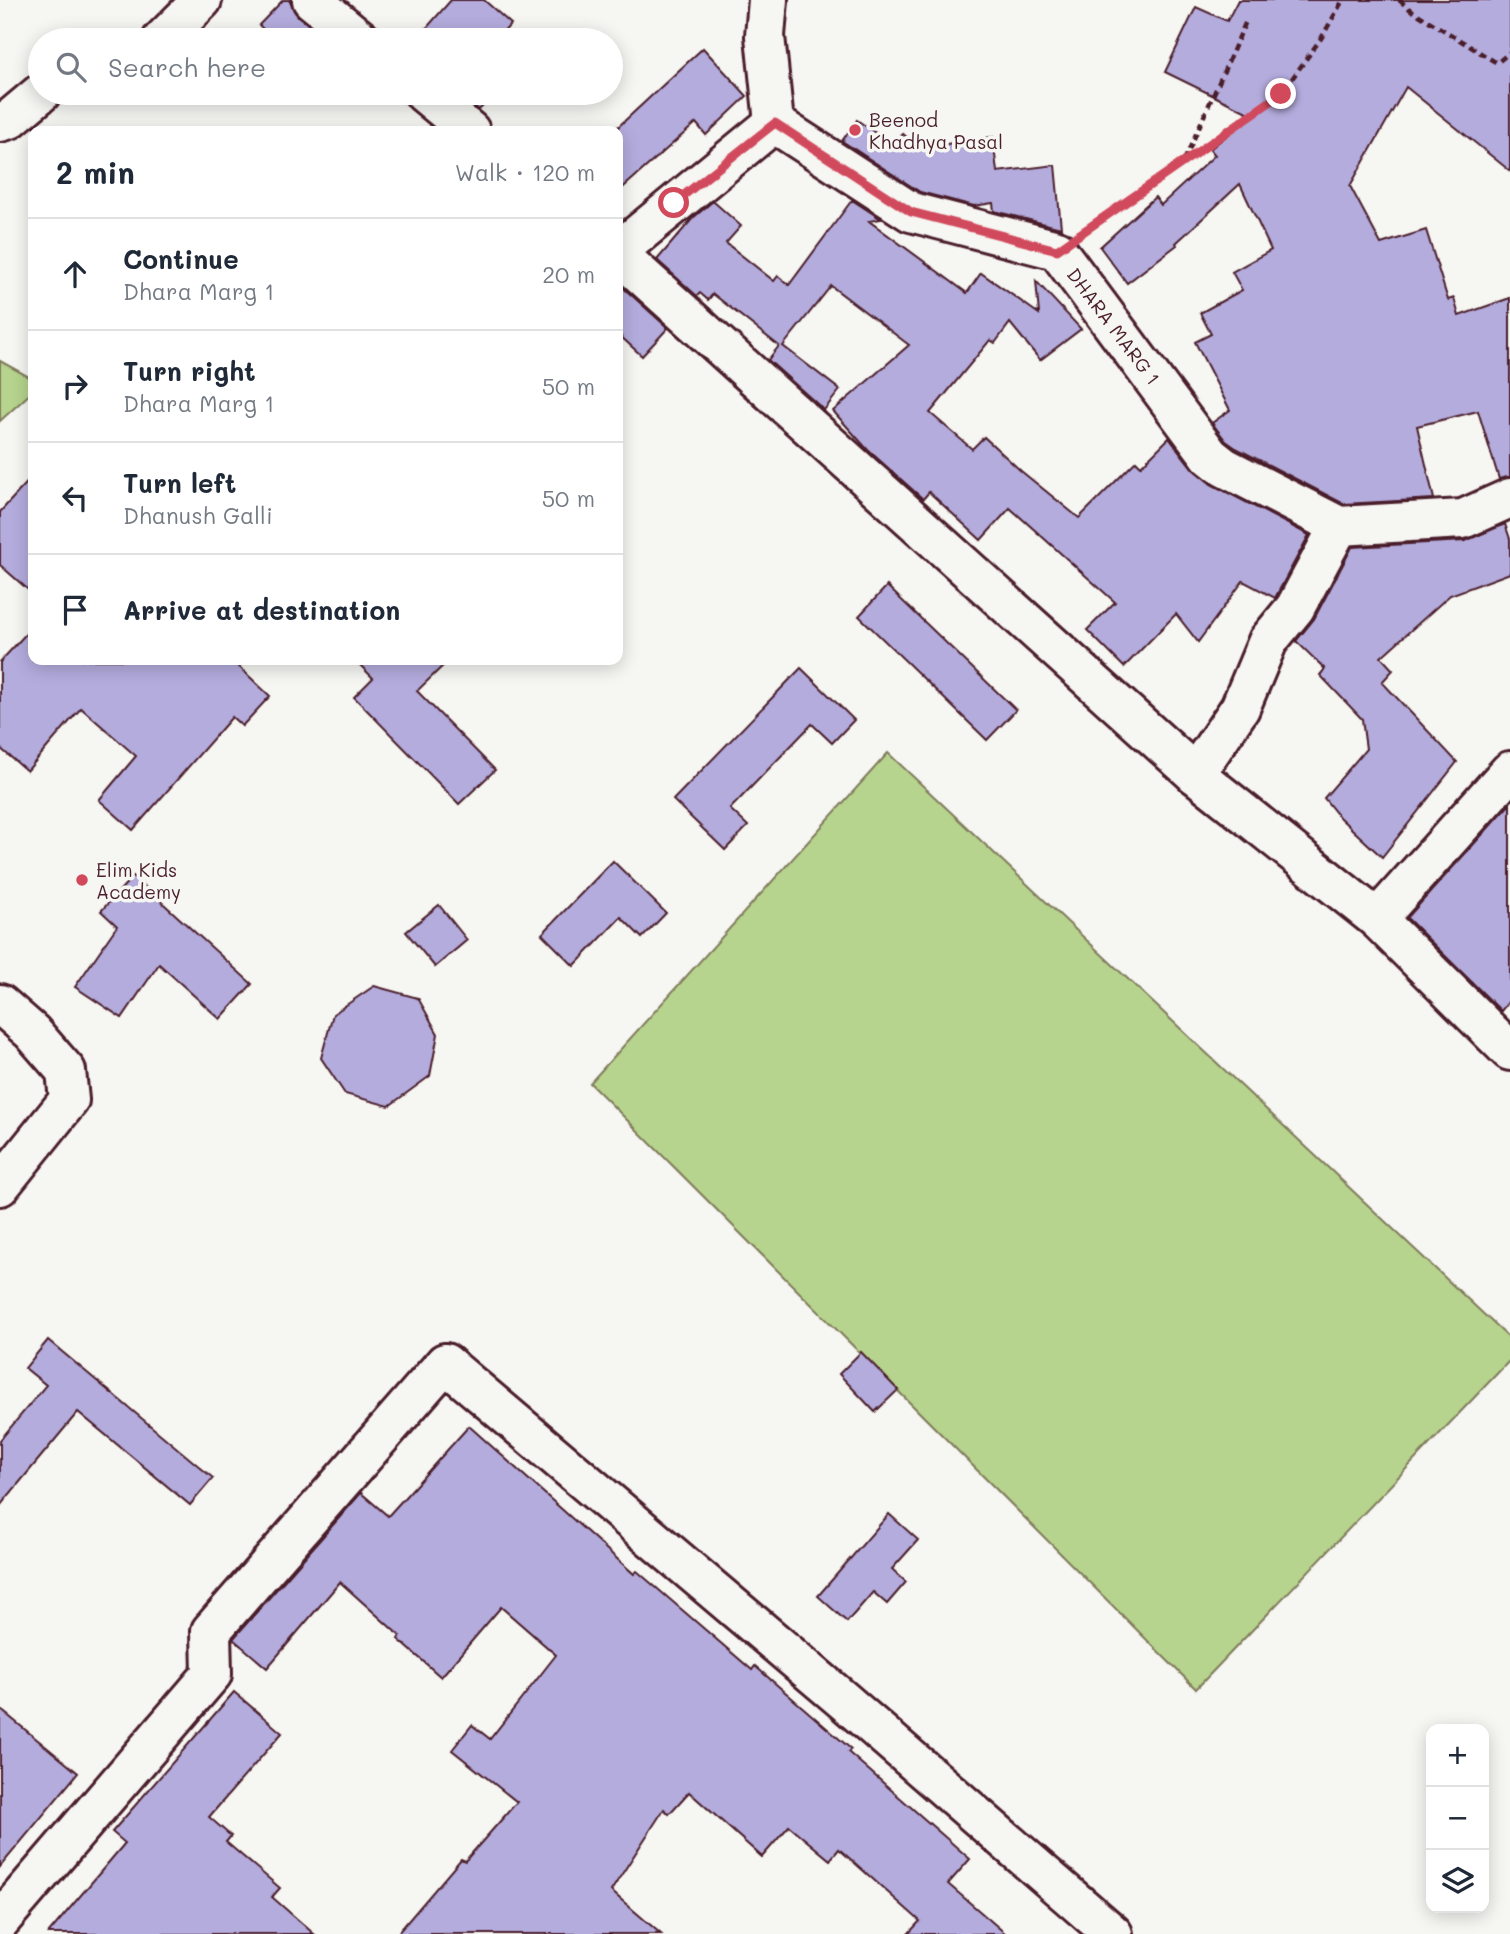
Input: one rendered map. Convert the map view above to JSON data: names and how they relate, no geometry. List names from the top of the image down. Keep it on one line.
{"streets":{"street":["DHARA MARG 1"]},"places":["Beenod Khadhya Pasal","Elim Kids Academy"],"page":{"search":"Search here","heading":["2 min","Walk · 120 m"],"list":[["Continue","Dhara Marg 1","20 m"],["Turn right","Dhara Marg 1","50 m"],["Turn left","Dhanush Galli","50 m"],"Arrive at destination"],"map_buttons":["+","−"]}}
